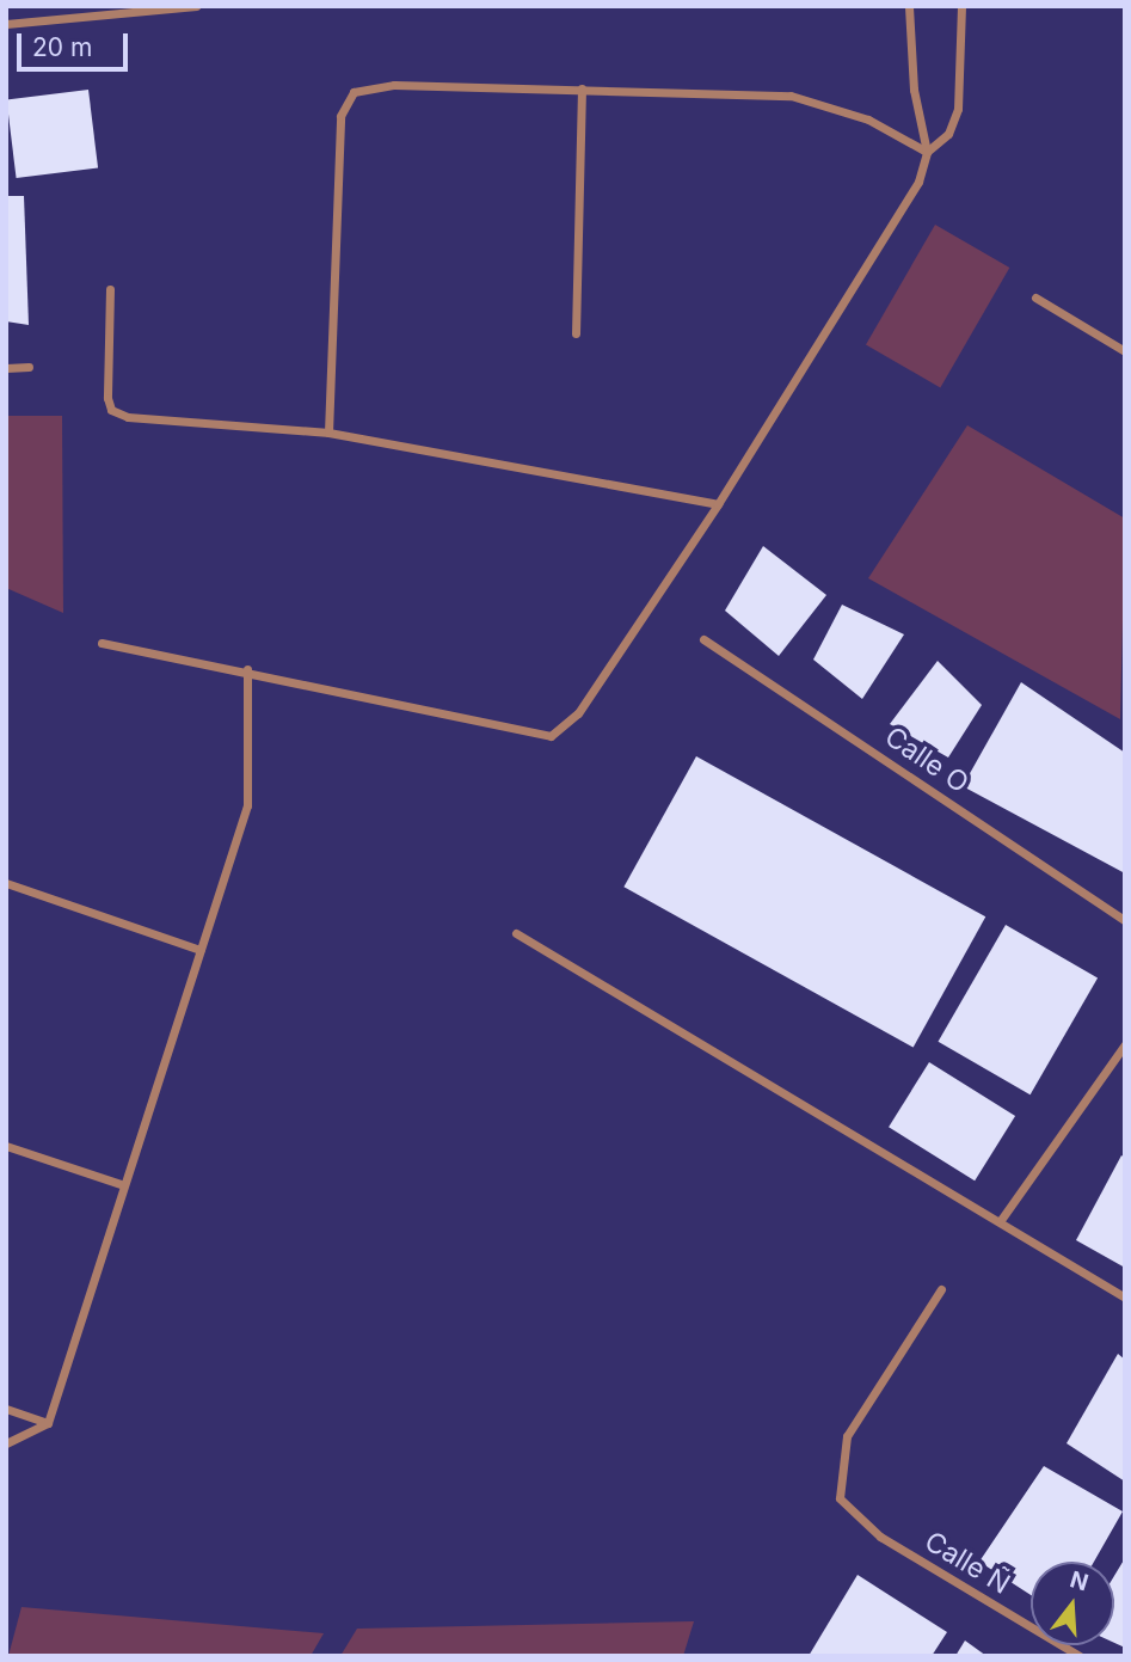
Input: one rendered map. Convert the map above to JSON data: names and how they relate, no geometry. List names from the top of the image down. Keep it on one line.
{"streets":{"street":["Calle O","Calle Ñ"]},"scale_bar":"20 m","north":"top"}
